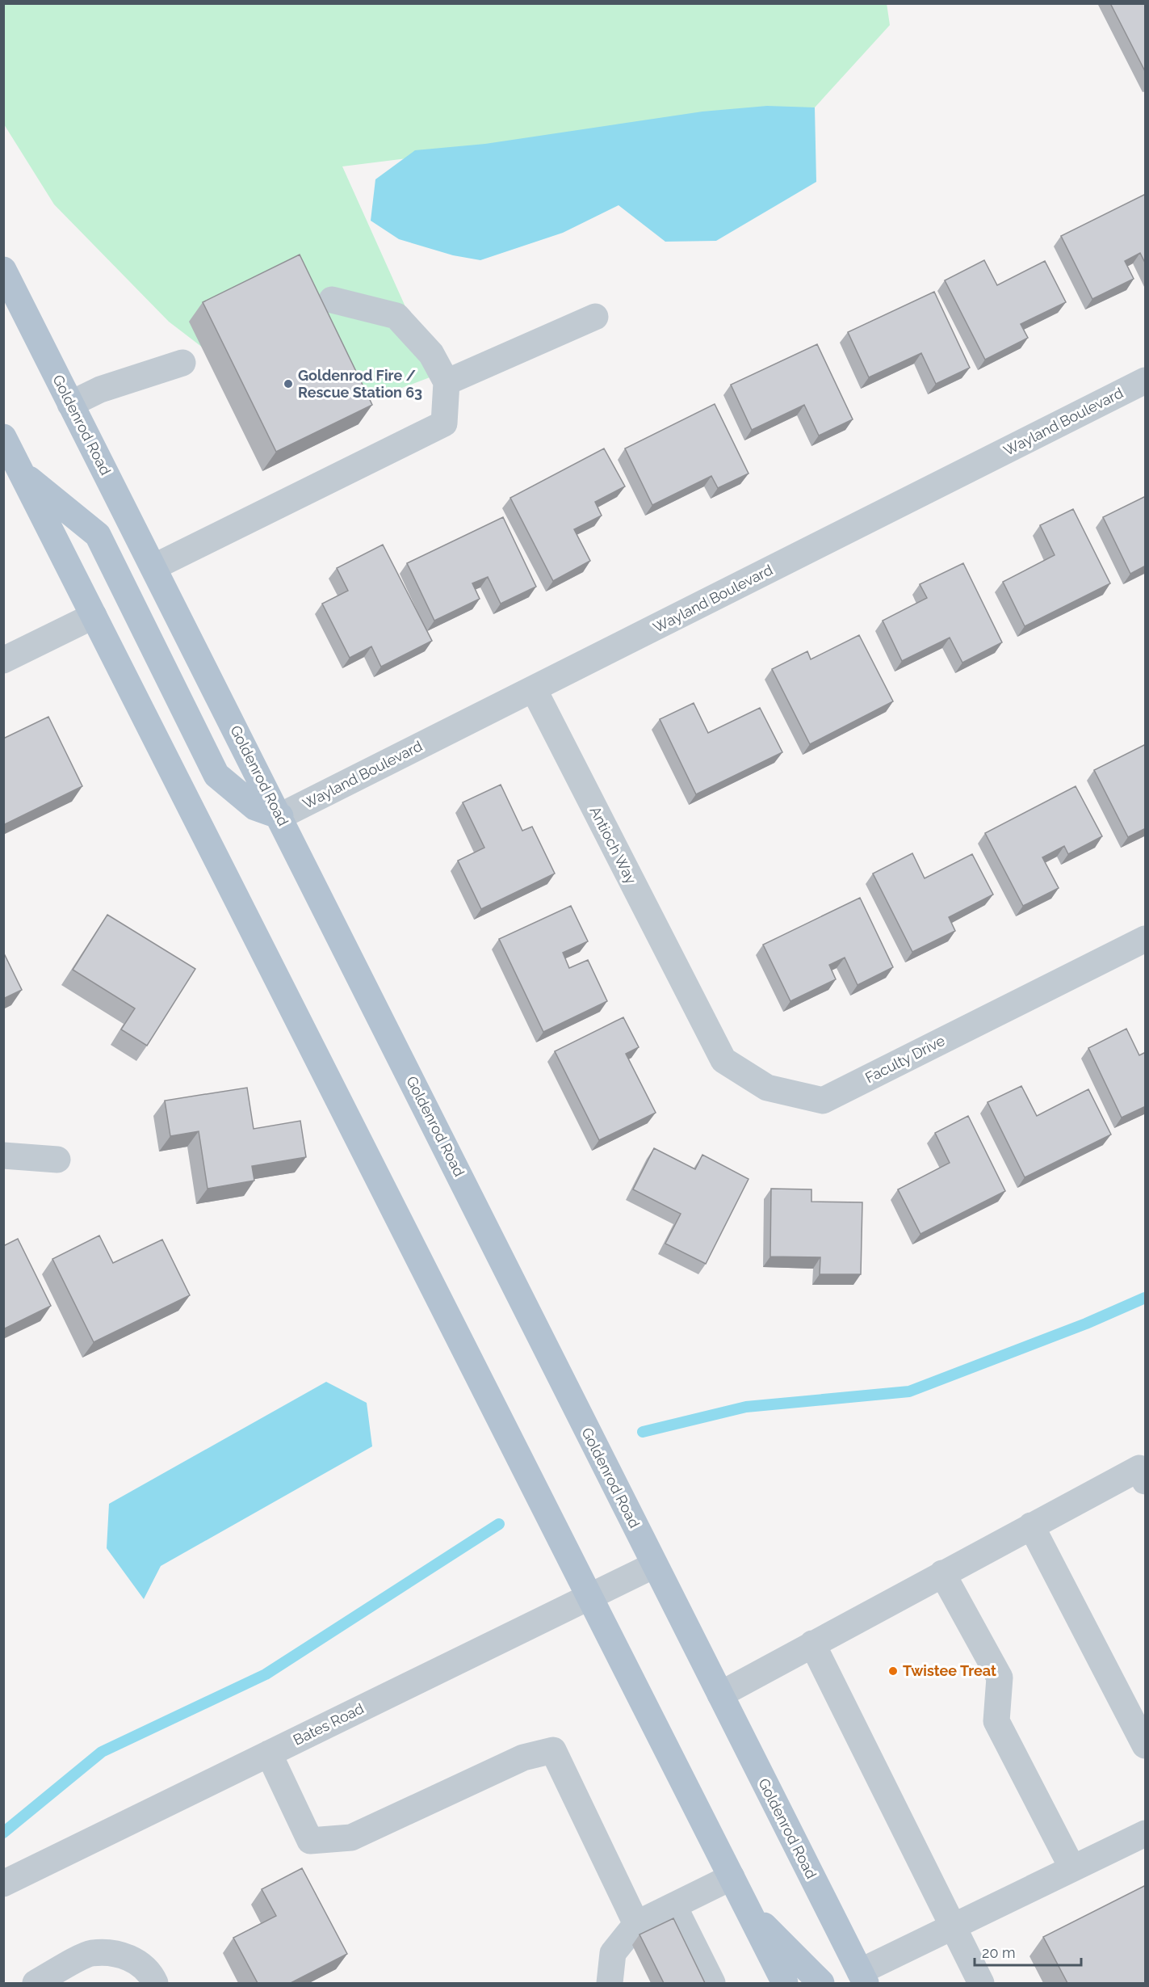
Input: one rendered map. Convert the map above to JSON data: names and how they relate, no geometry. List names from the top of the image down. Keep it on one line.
{"streets":{"main road":["Goldenrod Road"],"street":["Wayland Boulevard","Antioch Way","Faculty Drive","Bates Road"]},"crossings":[["Wayland Boulevard","Goldenrod Road"],["Wayland Boulevard","Antioch Way"],["Goldenrod Road","Bates Road"],["Antioch Way","Faculty Drive"]],"places":["Goldenrod Fire / Rescue Station 63","Twistee Treat"],"scale_bar":"20 m"}
